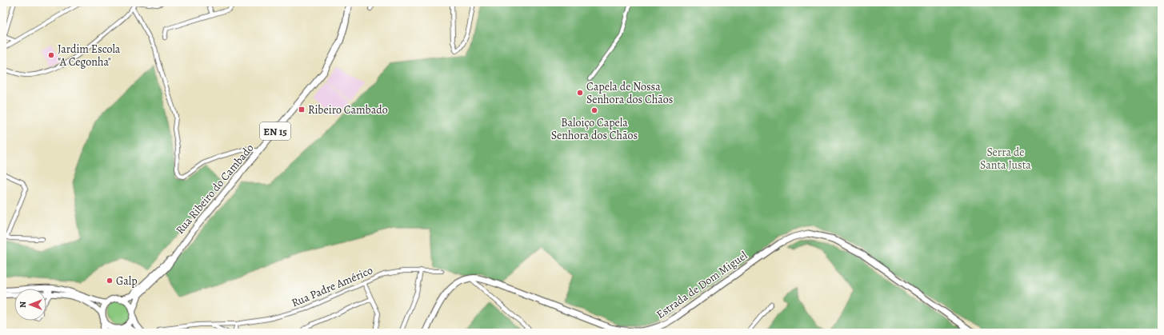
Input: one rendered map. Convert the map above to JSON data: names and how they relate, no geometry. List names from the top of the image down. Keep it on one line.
{"streets":{"main road":["EN 15","Rua Ribeiro do Cambado","Estrada de Dom Miguel"],"street":["Rua Padre Américo"]},"parks":["Serra de Santa Justa"],"places":{"other":["Jardim Escola \"A Cegonha\"","Capela de Nossa Senhora dos Chãos","Baloiço Capela Senhora dos Chãos","Galp"],"transit":["Ribeiro Cambado"]},"north":"left"}
